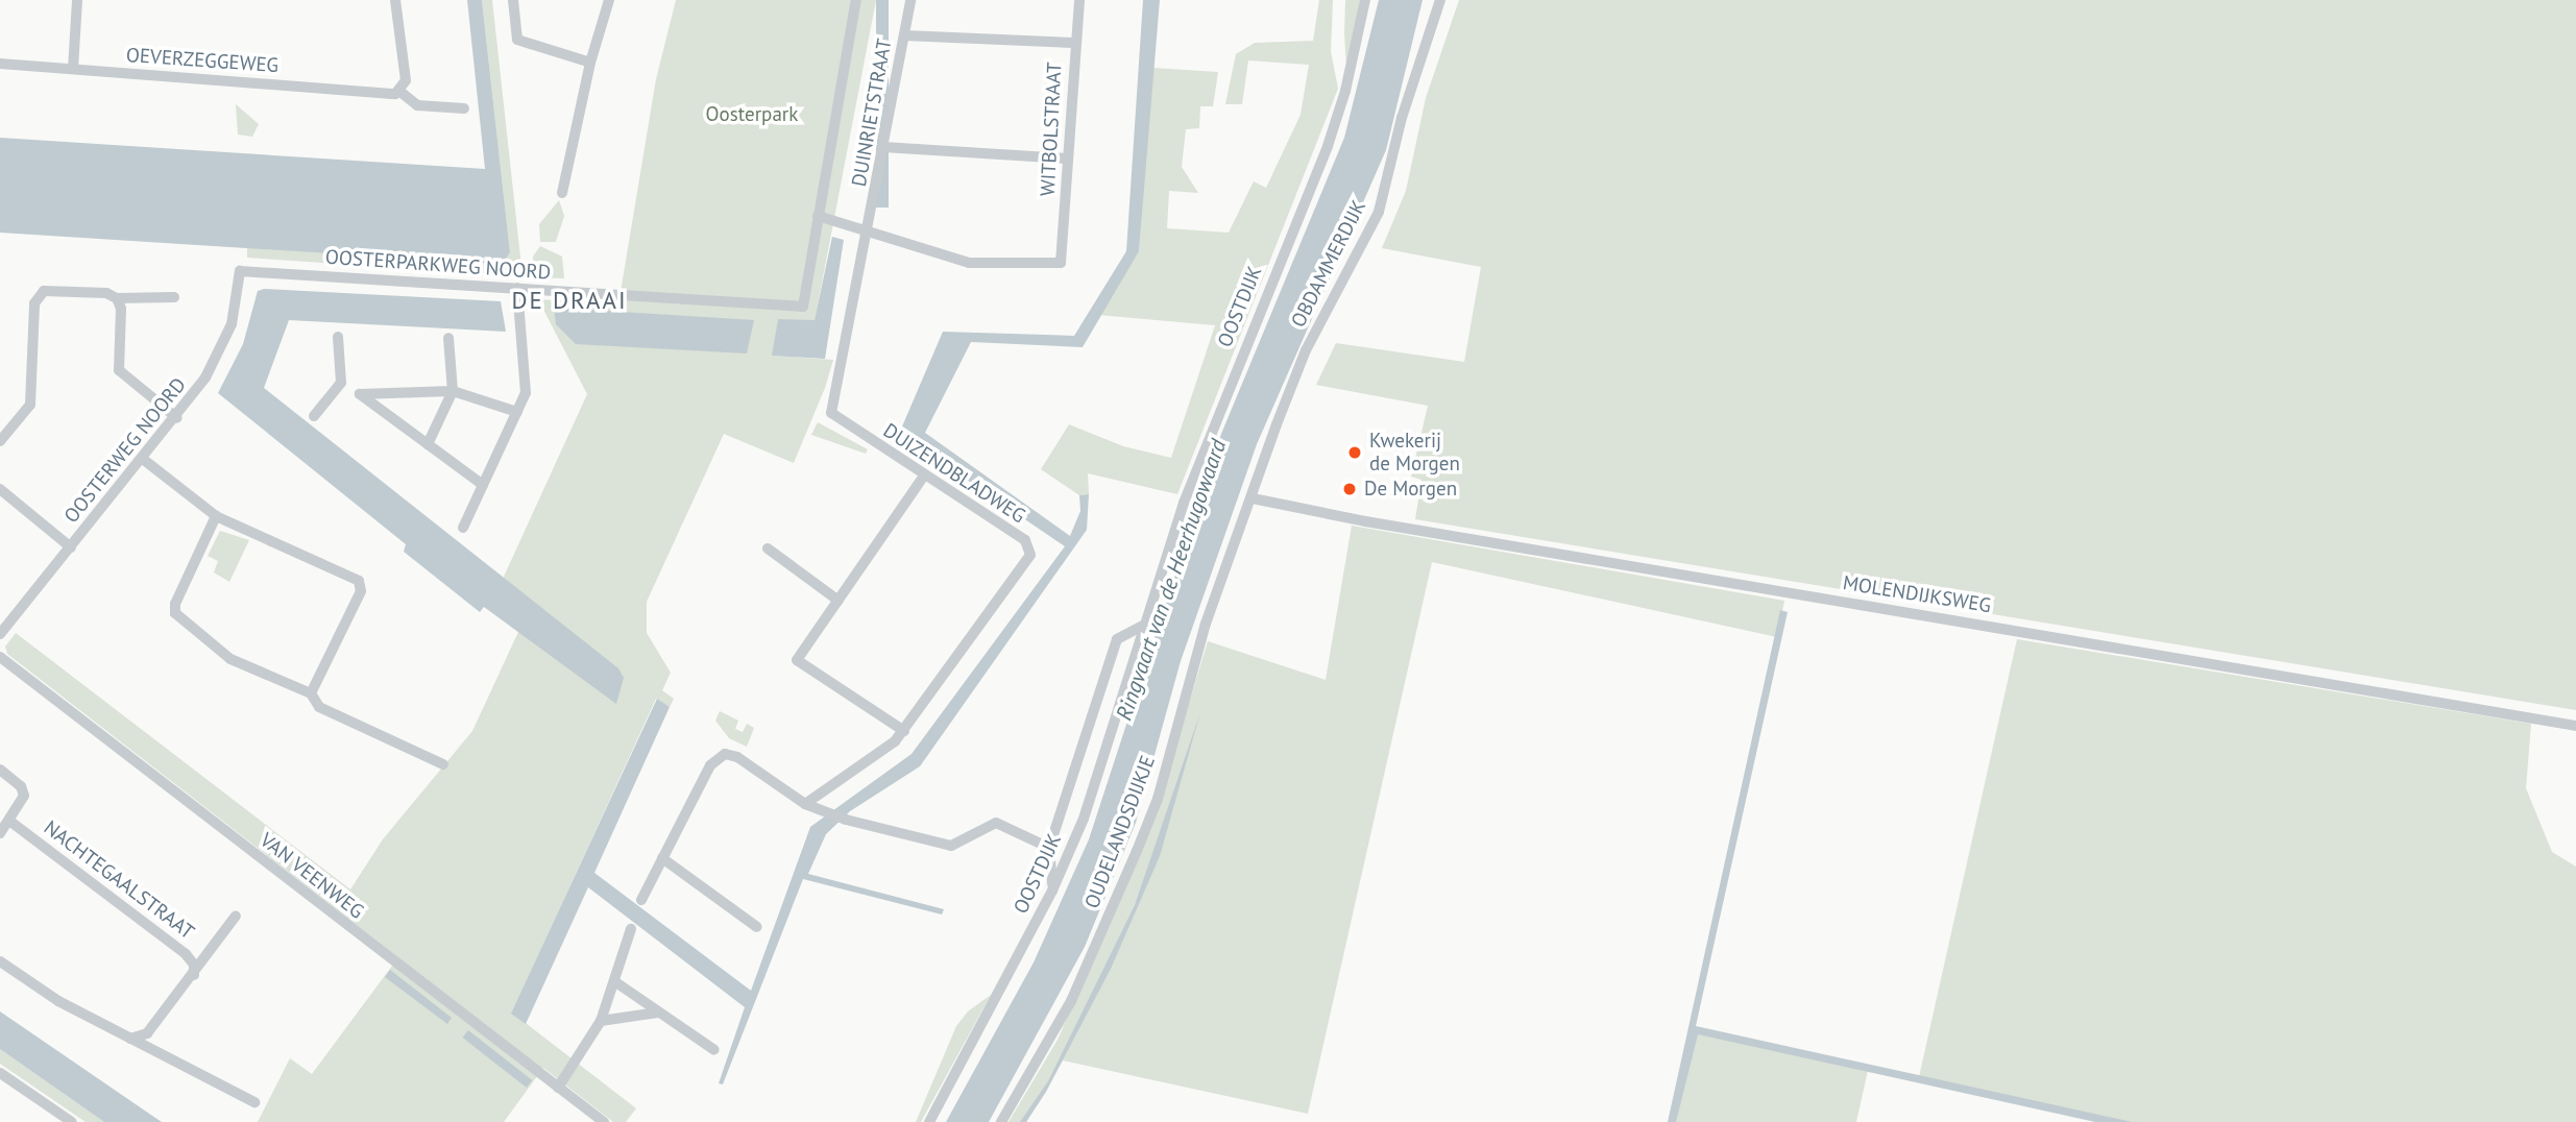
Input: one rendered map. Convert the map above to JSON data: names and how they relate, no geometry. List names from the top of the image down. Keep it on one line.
{"streets":{"street":["OEVERZEGGEWEG","DUINRIETSTRAAT","WITBOLSTRAAT","OBDAMMERDIJK","OOSTERPARKWEG NOORD","OOSTDIJK","OOSTERWEG NOORD","DUIZENDBLADWEG","MOLENDIJKSWEG","OUDELANDSDIJKJE","VAN VEENWEG","NACHTEGAALSTRAAT"]},"crossings":[["DUINRIETSTRAAT","WITBOLSTRAAT"],["DUINRIETSTRAAT","DUIZENDBLADWEG"],["WITBOLSTRAAT","DUIZENDBLADWEG"],["OBDAMMERDIJK","MOLENDIJKSWEG"],["OBDAMMERDIJK","OUDELANDSDIJKJE"],["OOSTERPARKWEG NOORD","OOSTERWEG NOORD"],["MOLENDIJKSWEG","OUDELANDSDIJKJE"]],"districts":["DE DRAAI"],"water":["Ringvaart van de Heerhugowaard"],"parks":["Oosterpark"],"places":["Kwekerij de Morgen","De Morgen"]}
